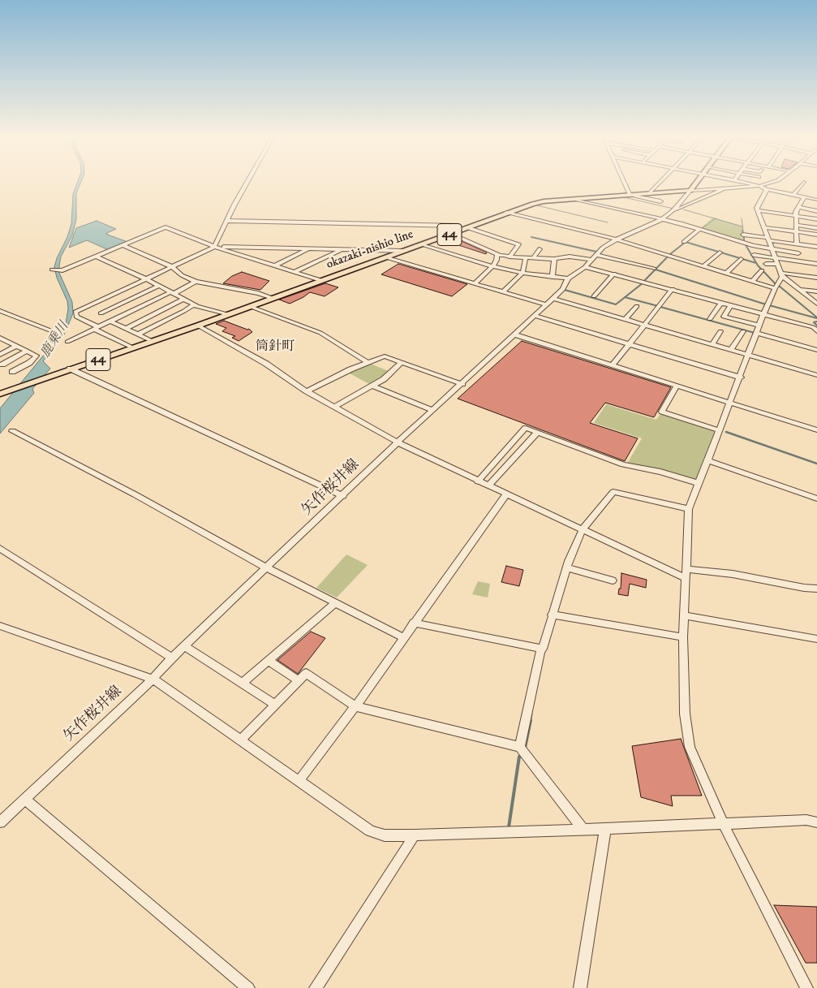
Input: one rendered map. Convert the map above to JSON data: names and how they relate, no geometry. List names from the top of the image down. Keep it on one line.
{"streets":{"main road":["44","okazaki-nishio line"],"street":["矢作桜井線"]},"crossings":[["okazaki-nishio line","矢作桜井線"]],"districts":["筒針町"],"water":["鹿乗川"]}
